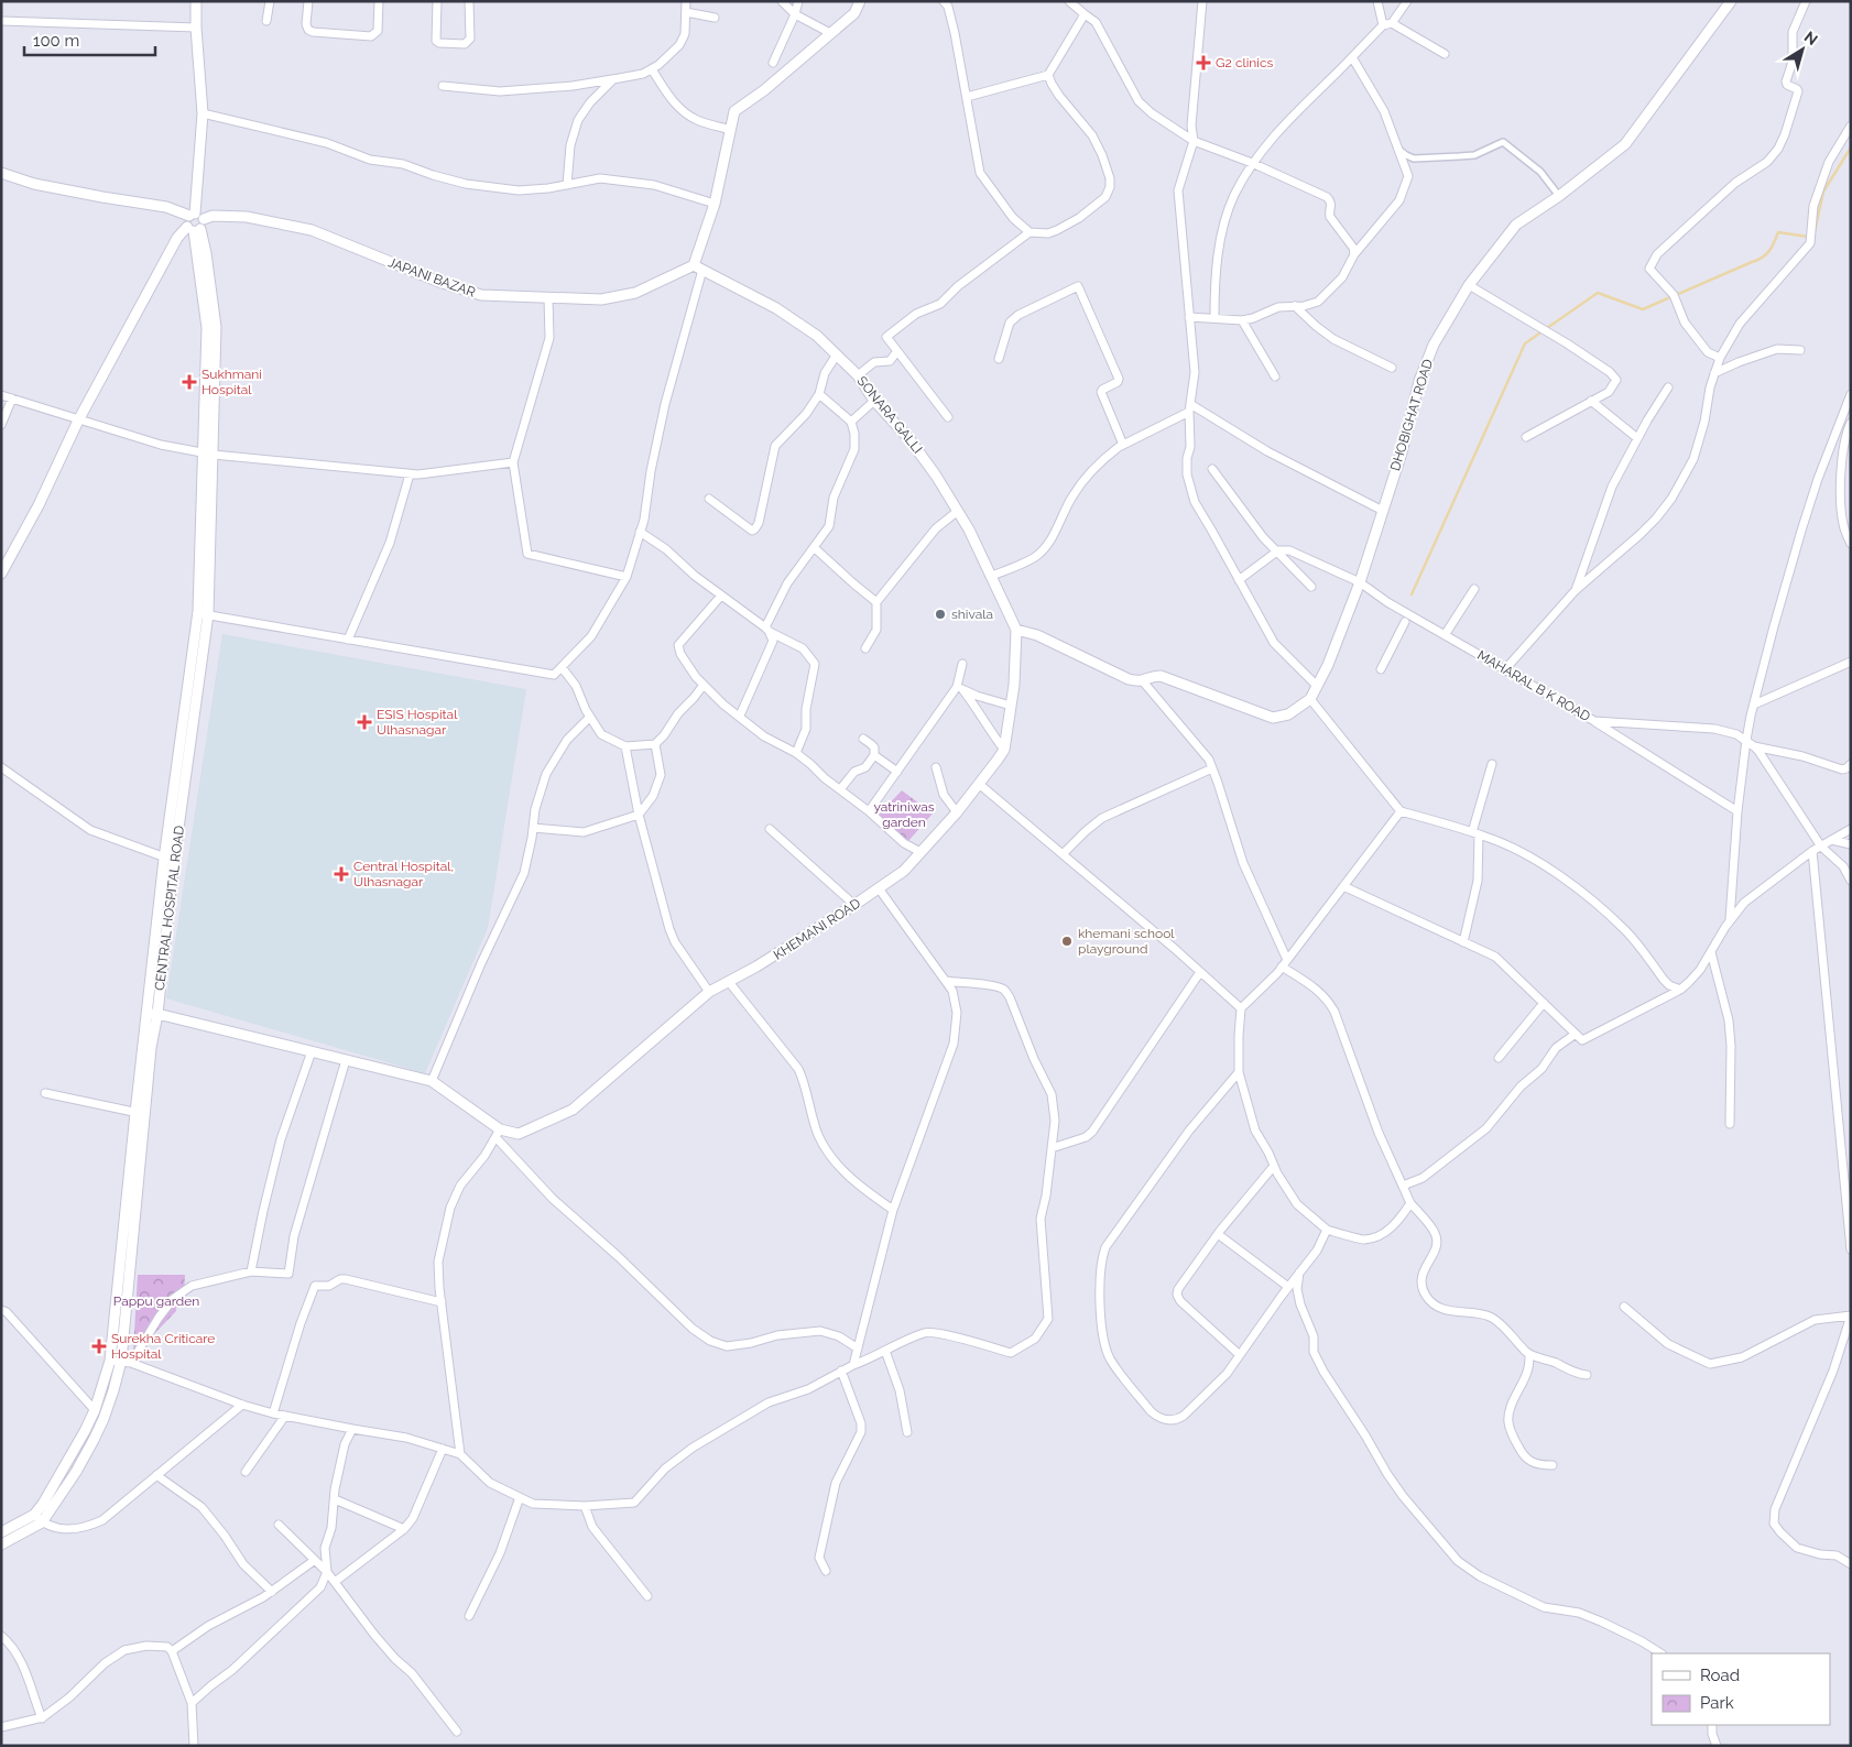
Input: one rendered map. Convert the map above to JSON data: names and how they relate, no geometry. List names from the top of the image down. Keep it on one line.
{"streets":{"street":["JAPANI BAZAR","SONARA GALLI","DHOBIGHAT ROAD","MAHARAL B K ROAD","CENTRAL HOSPITAL ROAD","KHEMANI ROAD"]},"crossings":[["JAPANI BAZAR","SONARA GALLI"],["JAPANI BAZAR","CENTRAL HOSPITAL ROAD"],["SONARA GALLI","KHEMANI ROAD"],["DHOBIGHAT ROAD","MAHARAL B K ROAD"]],"parks":["yatriniwas garden","Pappu garden"],"places":{"health":["G2 clinics","Sukhmani Hospital","ESIS Hospital Ulhasnagar","Central Hospital, Ulhasnagar","Surekha Criticare Hospital"],"other":["shivala","khemani school playground"]},"legend":["Road","Park"],"scale_bar":"100 m","north":"top right"}
